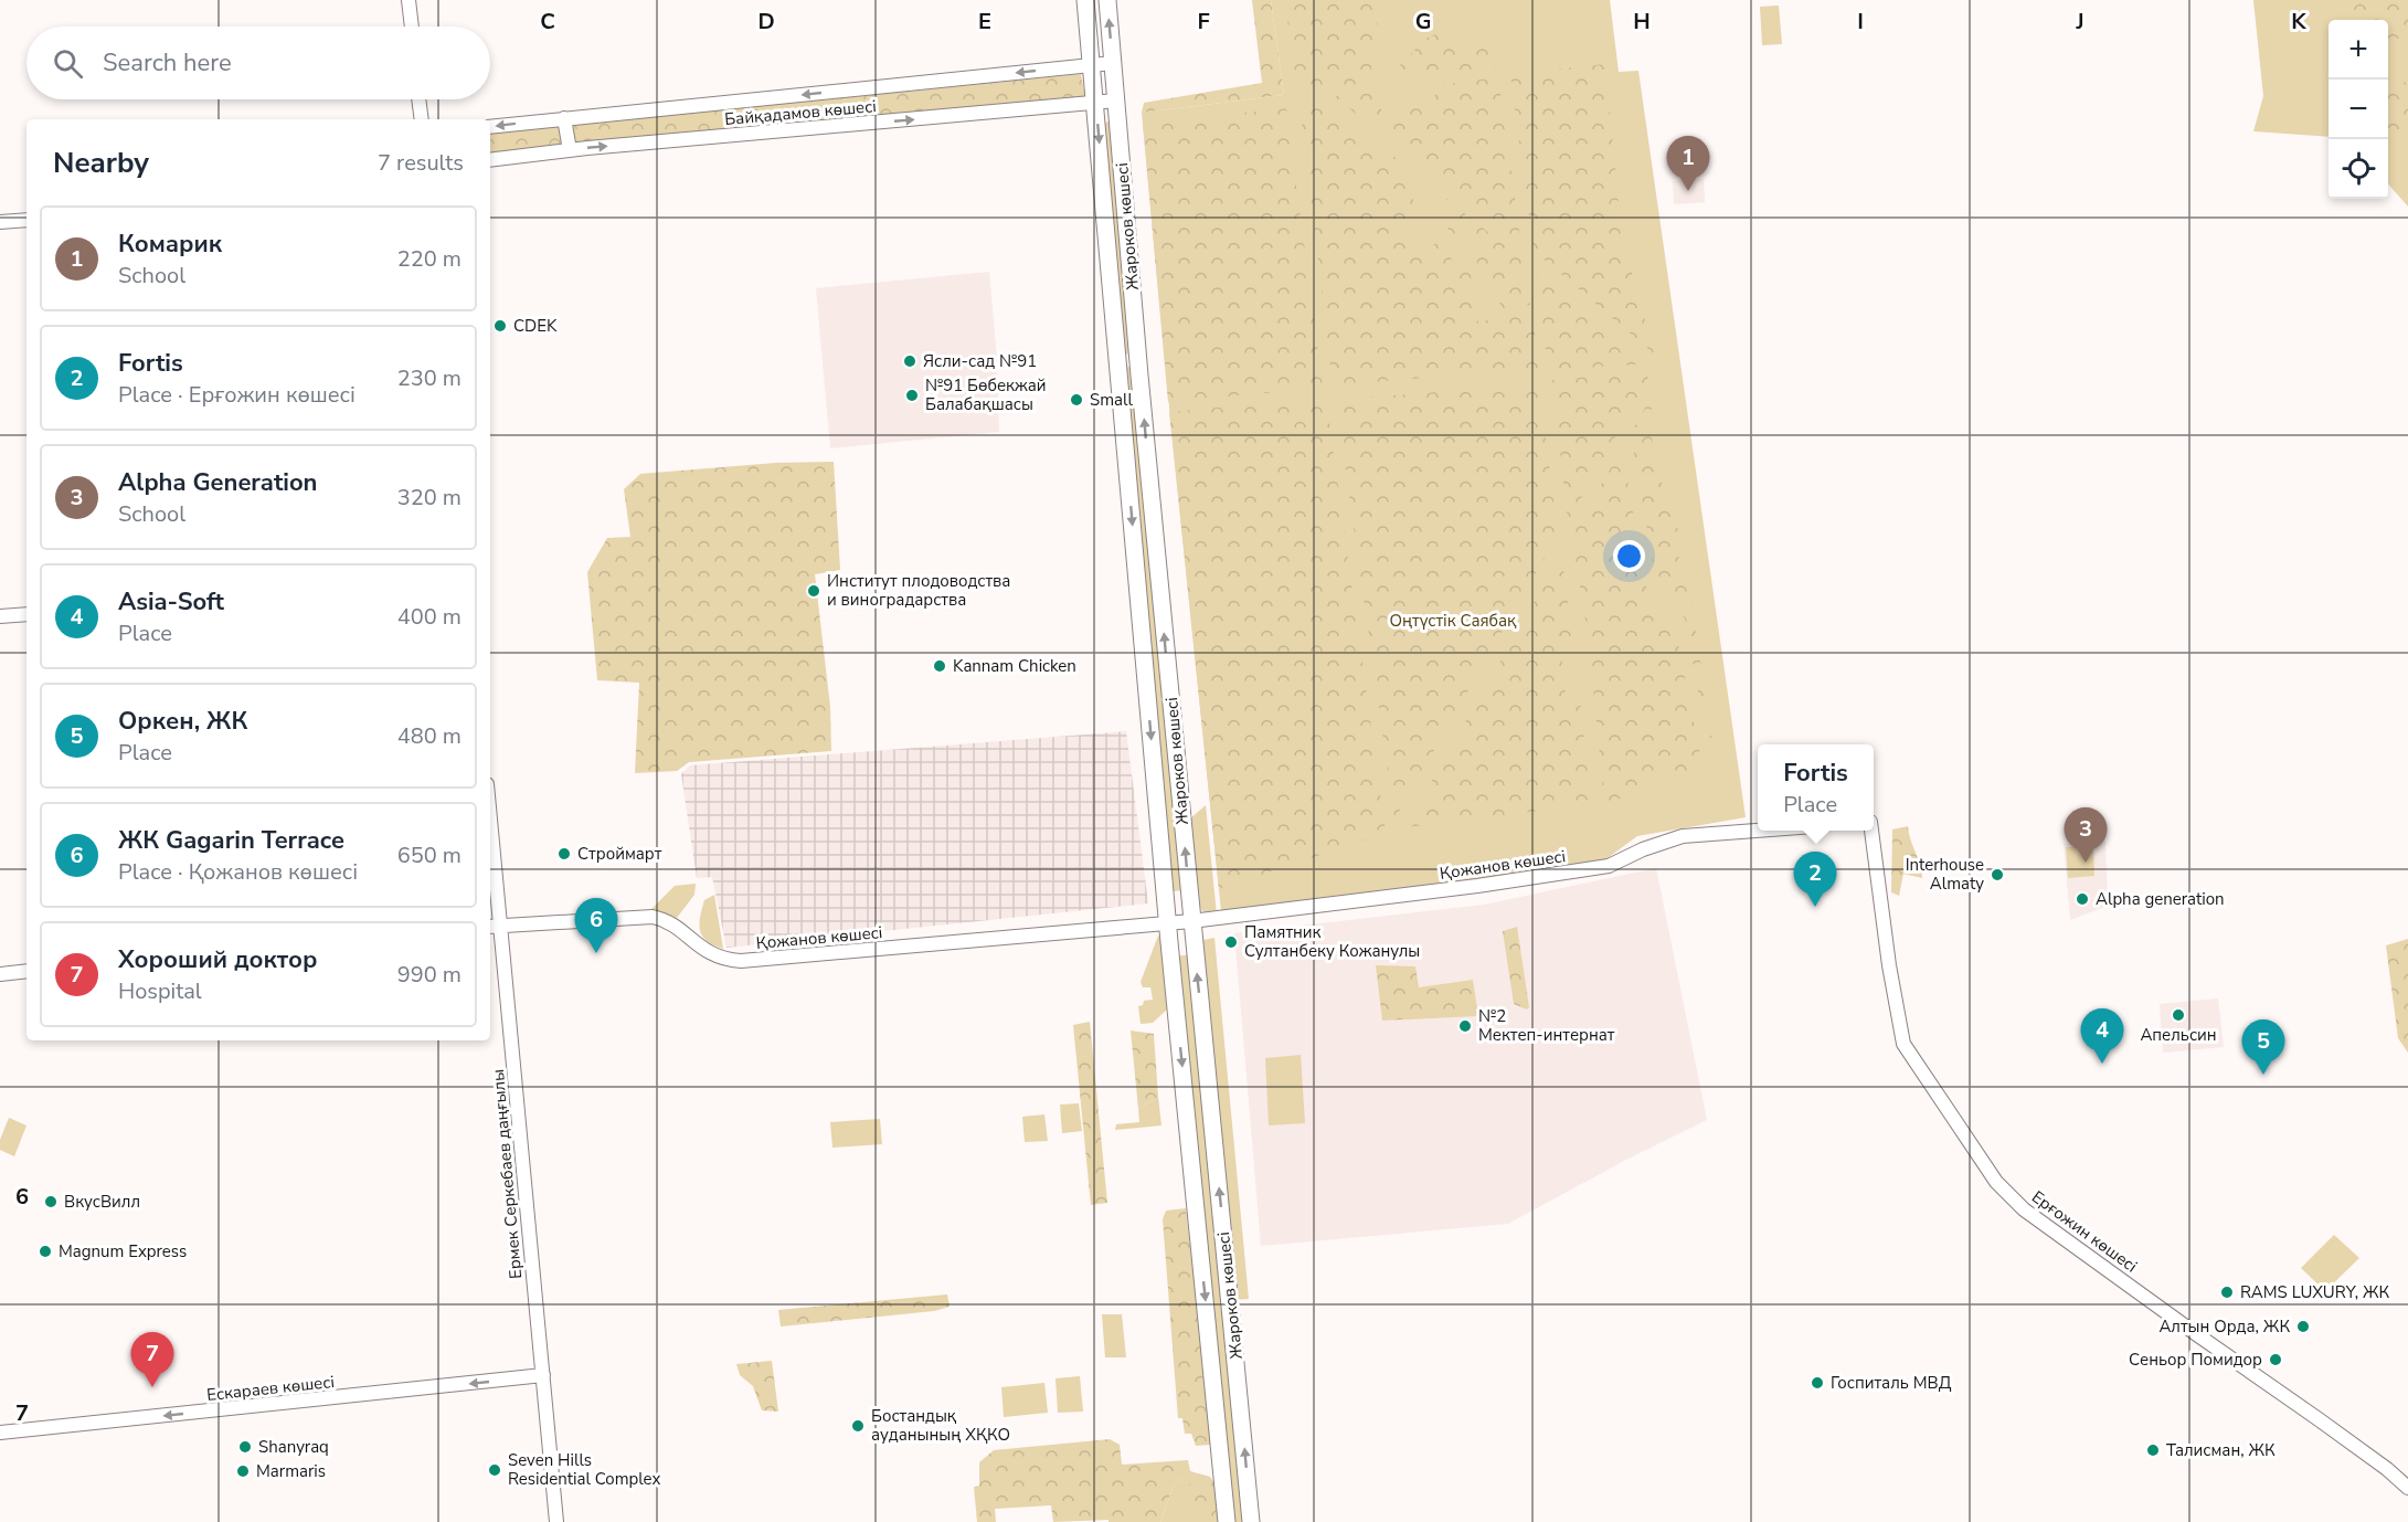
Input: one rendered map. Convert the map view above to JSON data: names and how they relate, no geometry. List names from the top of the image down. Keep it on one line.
{"streets":{"main road":["Жароков көшесі"],"street":["Байқадамов көшесі","Қожанов көшесі","Ермек Серкебаев даңғылы","Ерғожин көшесі","Ескараев көшесі"]},"crossings":[["Байқадамов көшесі","Жароков көшесі"],["Жароков көшесі","Қожанов көшесі"],["Қожанов көшесі","Ермек Серкебаев даңғылы"],["Ермек Серкебаев даңғылы","Ескараев көшесі"]],"one_way":["Ескараев көшесі"],"parks":["Оңтүстік Саябақ"],"places":["CDEK","Ясли-сад №91","№91 Бөбекжай Балабақшасы","Small","Институт плодоводства и виноградарства","Kannam Chicken","Строймарт","Interhouse Almaty","Alpha generation","Памятник Султанбеку Кожанулы","Апельсин","№2 Мектеп-интернат","ВкусВилл","Magnum Express","RAMS LUXURY, ЖК","Алтын Орда, ЖК","Сеньор Помидор","Госпиталь МВД","Бостандық ауданының ХҚКО","Shanyraq","Талисман, ЖК","Seven Hills Residential Complex","Marmaris"],"page":{"map_buttons":["+","−"],"search":"Search here","heading":["Nearby","7 results"],"pins":["1","3","2","6","4","5","7"],"list":[{"mark":"1","name":"Комарик","note":"School","value":"220 m"},{"mark":"2","name":"Fortis","note":"Place · Ерғожин көшесі","value":"230 m"},{"mark":"3","name":"Alpha Generation","note":"School","value":"320 m"},{"mark":"4","name":"Asia-Soft","note":"Place","value":"400 m"},{"mark":"5","name":"Оркен, ЖК","note":"Place","value":"480 m"},{"mark":"6","name":"ЖК Gagarin Terrace","note":"Place · Қожанов көшесі","value":"650 m"},{"mark":"7","name":"Хороший доктор","note":"Hospital","value":"990 m"}],"popup":["Fortis","Place"]},"grid":{"columns":["C","D","E","F","G","H","I","J","K"],"rows":["6","7"]}}
